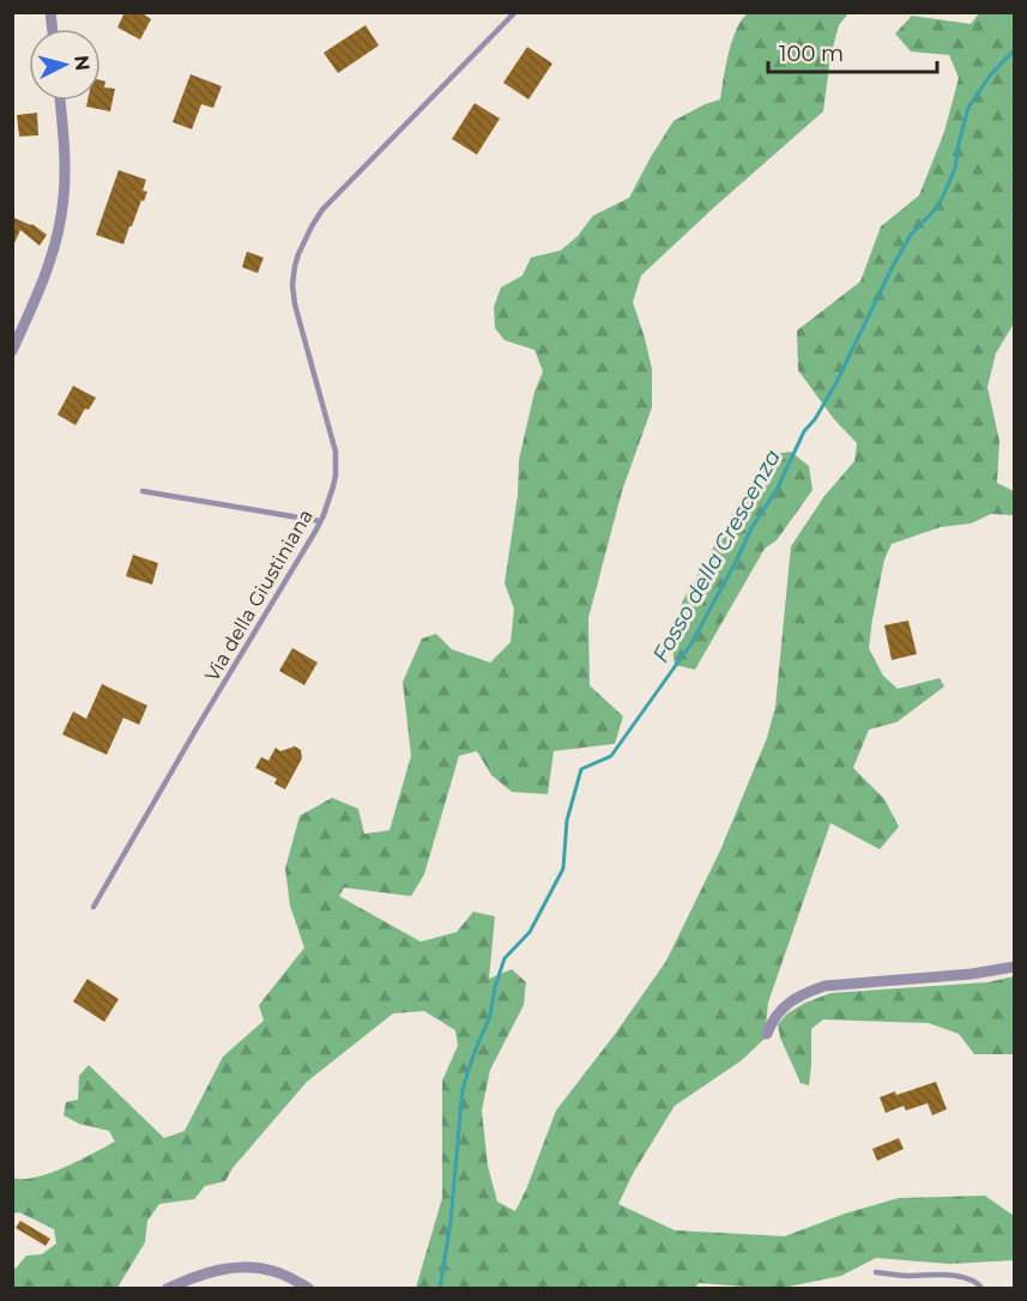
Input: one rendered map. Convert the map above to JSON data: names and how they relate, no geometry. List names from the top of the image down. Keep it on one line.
{"streets":{"lane":["Via della Giustiniana"]},"water":["Fosso della Crescenza"],"scale_bar":"100 m","north":"right"}
